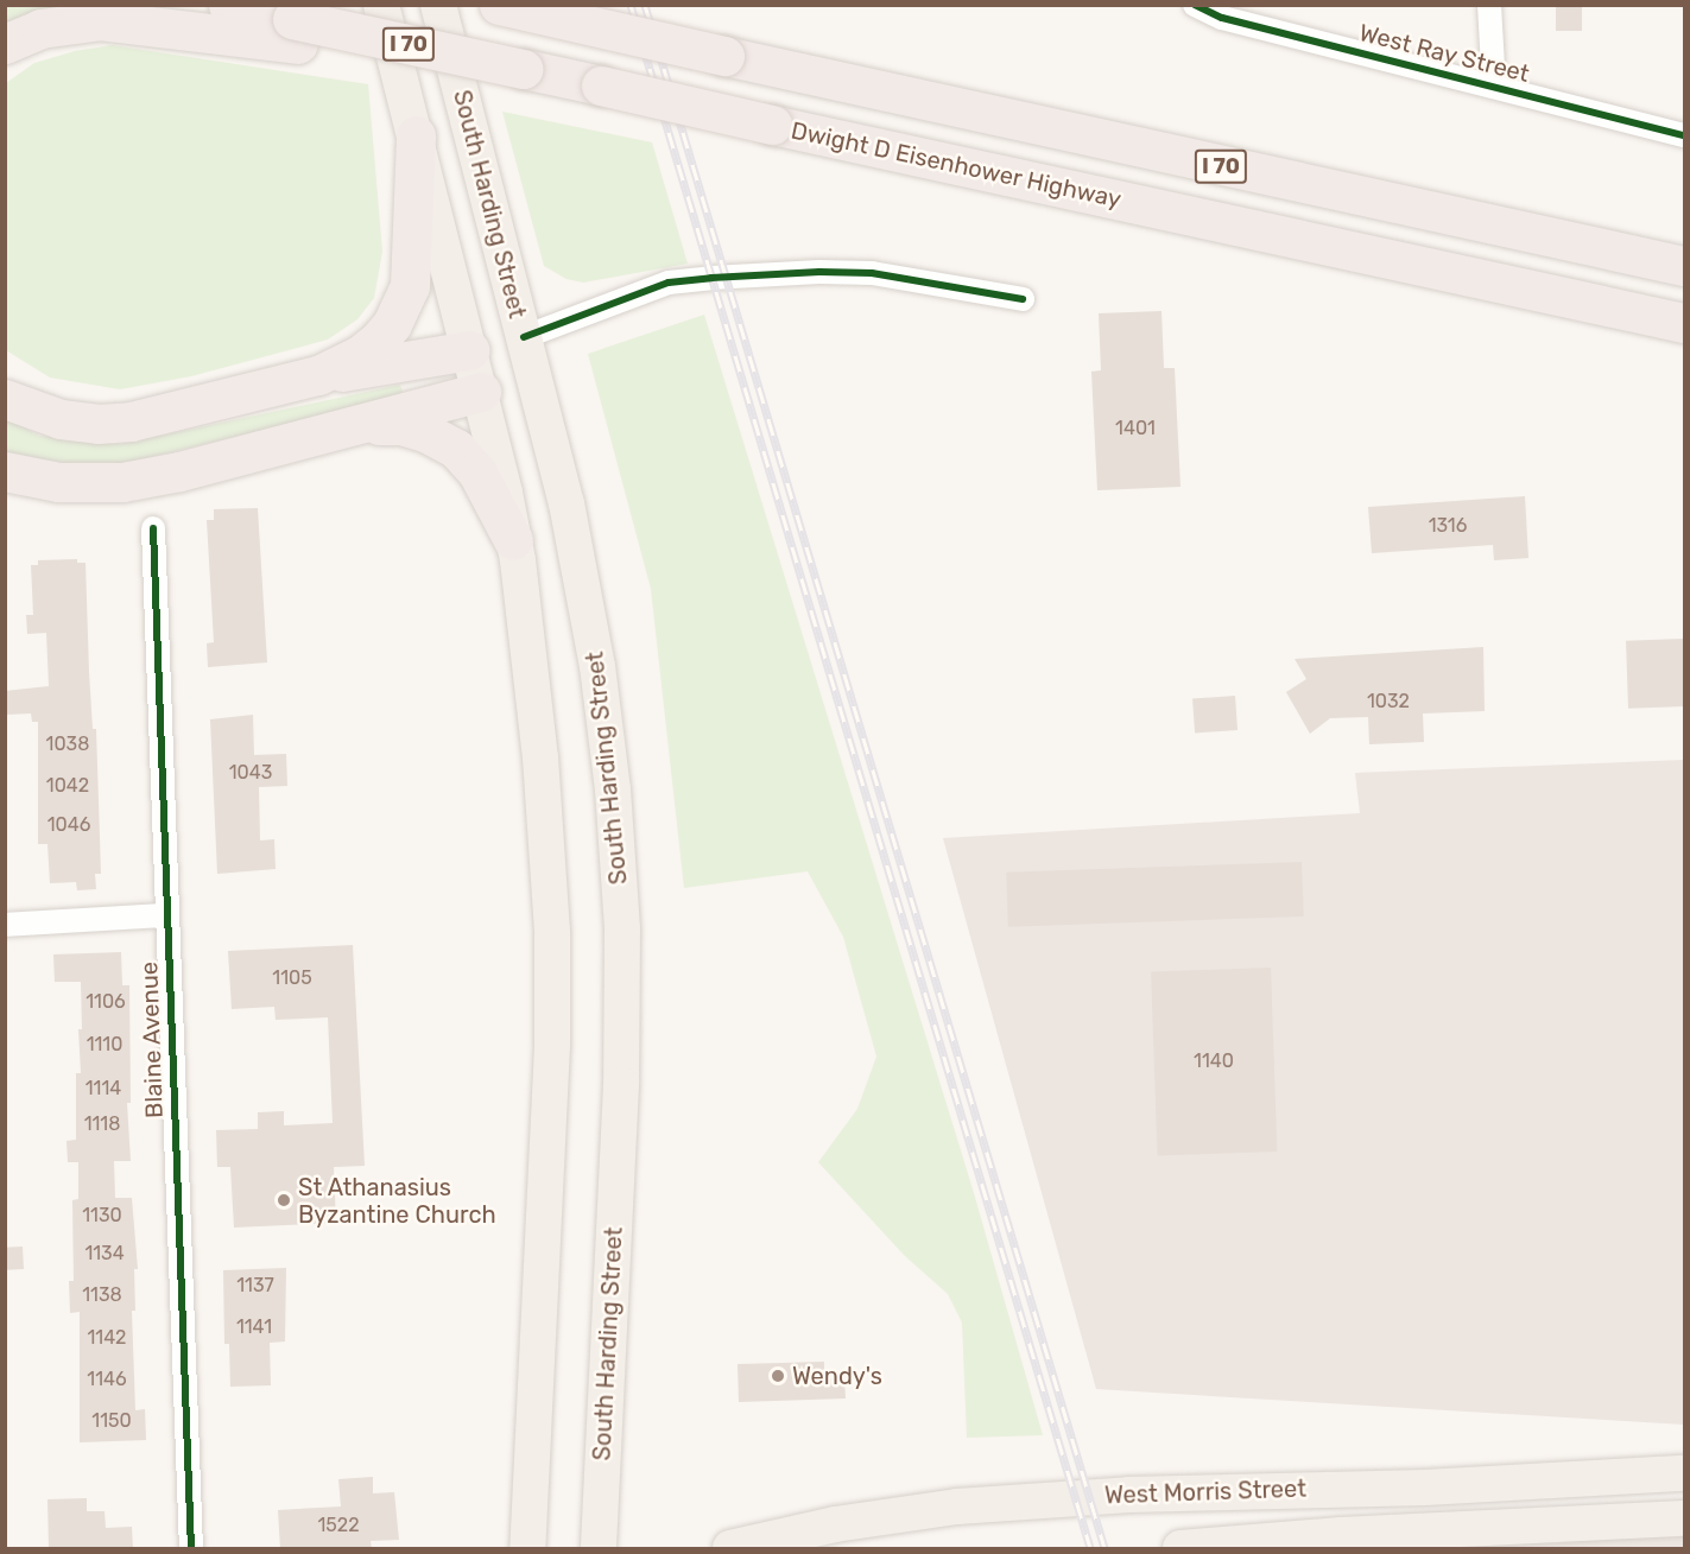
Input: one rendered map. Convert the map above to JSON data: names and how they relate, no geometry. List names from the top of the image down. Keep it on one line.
{"streets":{"highway":["I 70","Dwight D Eisenhower Highway"],"main road":["South Harding Street","West Morris Street"],"street":["West Ray Street","Blaine Avenue"]},"places":["St Athanasius Byzantine Church","Wendy's"],"house_numbers":["1401","1316","1032","1038","1043","1042","1046","1105","1106","1110","1140","1114","1118","1130","1134","1137","1138","1141","1142","1146","1150","1522"]}
